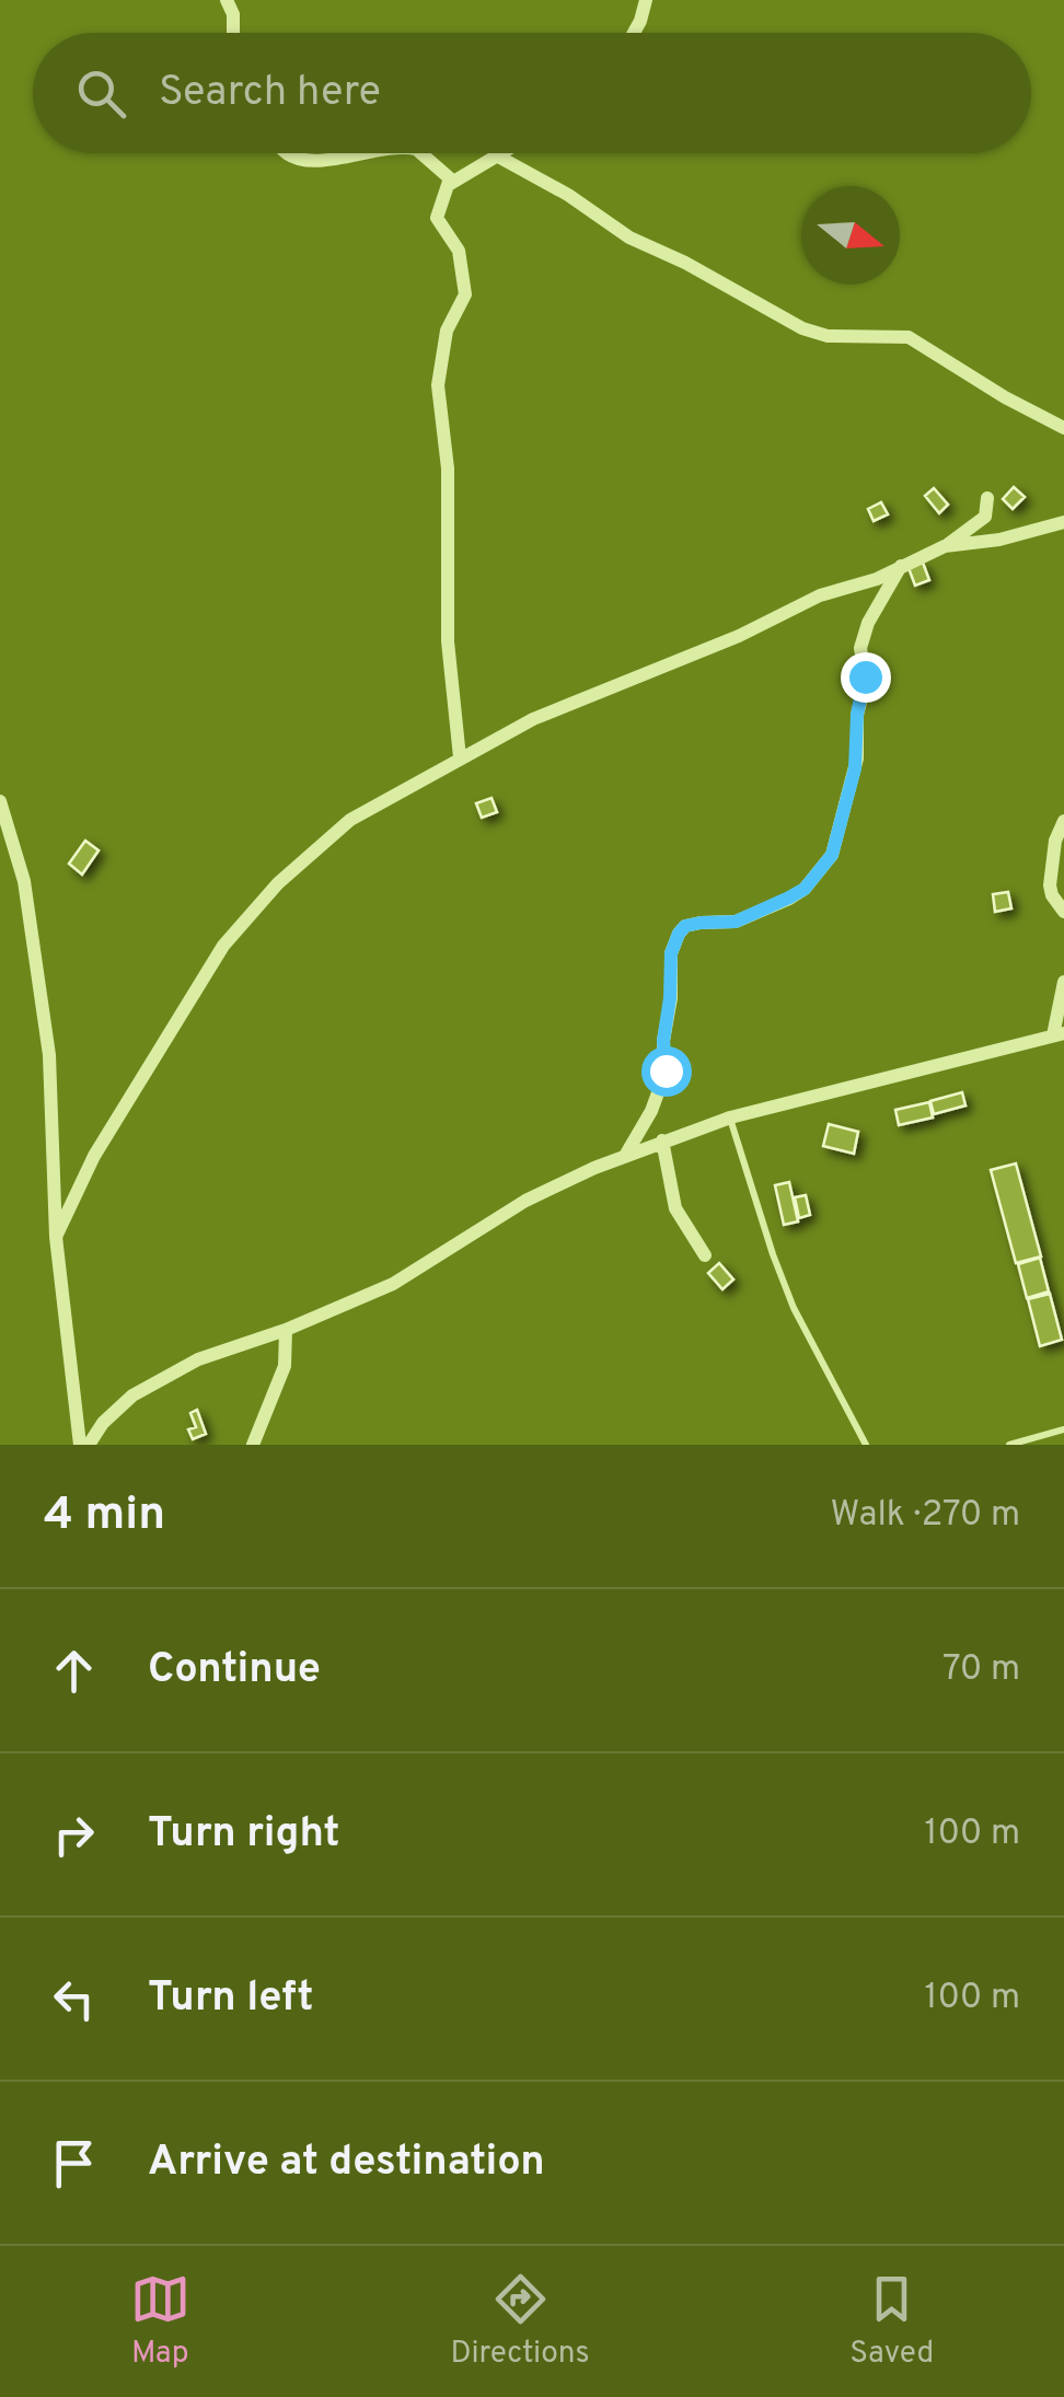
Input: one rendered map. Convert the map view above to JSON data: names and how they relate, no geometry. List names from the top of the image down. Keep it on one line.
{"north":"right","page":{"search":"Search here","heading":["4 min","Walk · 270 m"],"list":[["Continue","70 m"],["Turn right","100 m"],["Turn left","100 m"],"Arrive at destination"],"nav":["Map","Directions","Saved"]}}
